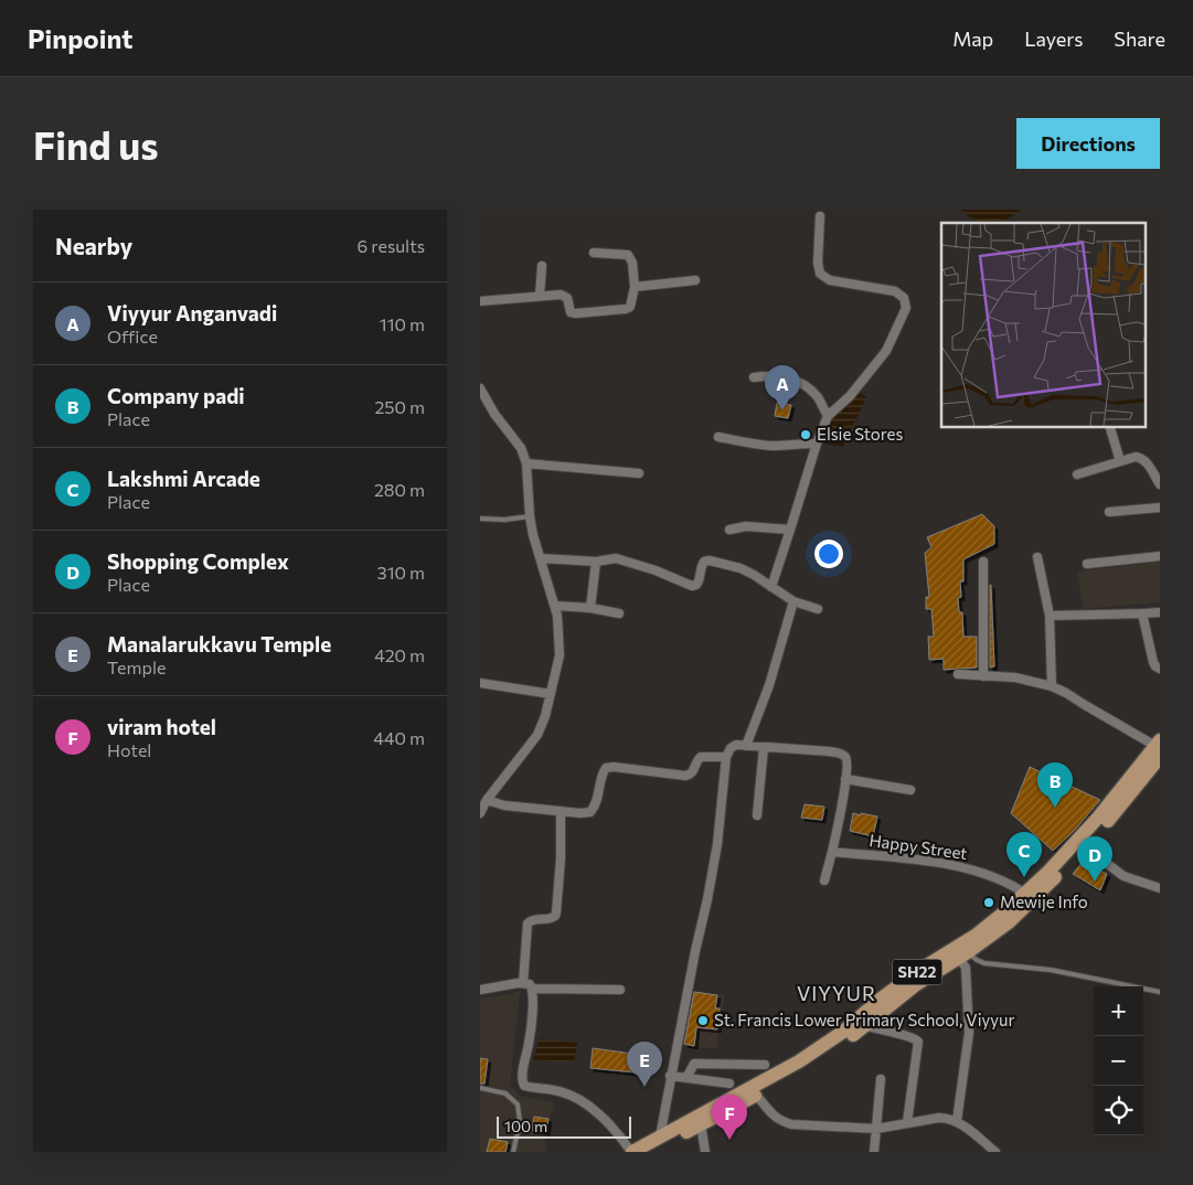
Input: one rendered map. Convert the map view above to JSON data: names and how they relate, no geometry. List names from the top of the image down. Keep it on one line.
{"streets":{"main road":["SH22"],"street":["Happy Street"]},"crossings":[["Happy Street","SH22"]],"districts":["VIYYUR"],"places":["Elsie Stores","Mewije Info","St. Francis Lower Primary School, Viyyur"],"scale_bar":"100 m","page":{"header":"Pinpoint","nav":["Map","Layers","Share"],"buttons":"Directions","title":"Find us","heading":["Nearby","6 results"],"list":[{"mark":"A","name":"Viyyur Anganvadi","note":"Office","value":"110 m"},{"mark":"B","name":"Company padi","note":"Place","value":"250 m"},{"mark":"C","name":"Lakshmi Arcade","note":"Place","value":"280 m"},{"mark":"D","name":"Shopping Complex","note":"Place","value":"310 m"},{"mark":"E","name":"Manalarukkavu Temple","note":"Temple","value":"420 m"},{"mark":"F","name":"viram hotel","note":"Hotel","value":"440 m"}],"pins":["A","B","C","D","E","F"],"map_buttons":["+","−"],"scale":"100 m"}}
